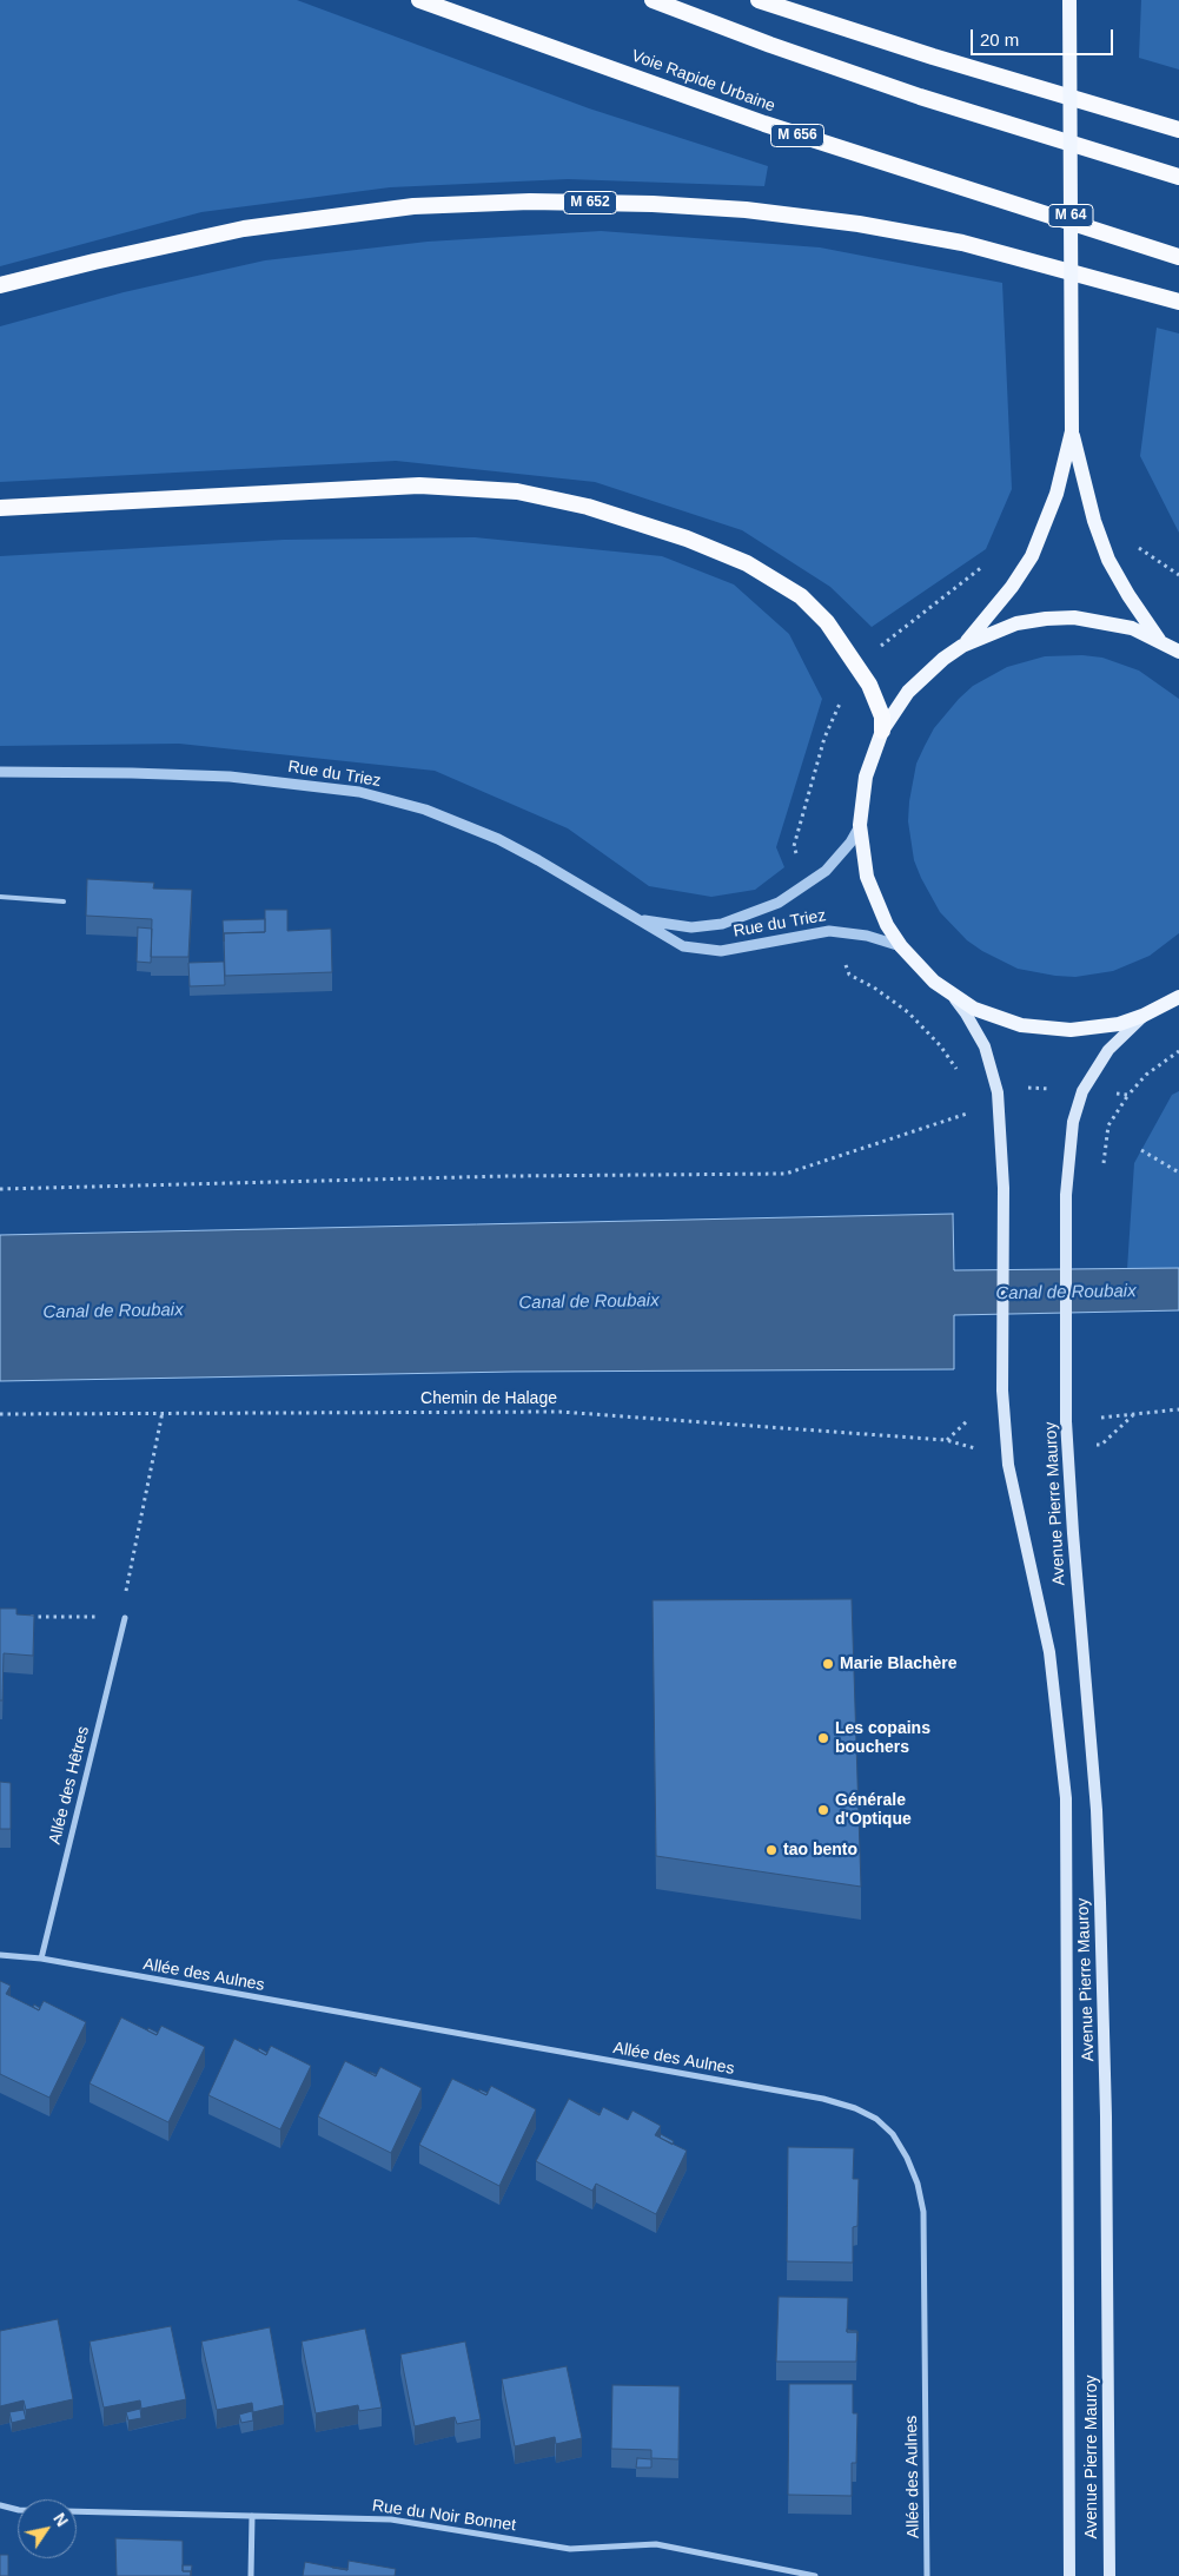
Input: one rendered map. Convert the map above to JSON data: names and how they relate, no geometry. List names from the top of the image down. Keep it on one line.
{"streets":{"highway":["Voie Rapide Urbaine","M 656","M 652"],"main road":["M 64","Avenue Pierre Mauroy"],"street":["Rue du Triez","Allée des Hêtres","Allée des Aulnes","Rue du Noir Bonnet"],"path":["Chemin de Halage"]},"crossings":[["Allée des Hêtres","Allée des Aulnes"]],"water":["Canal de Roubaix"],"places":["Marie Blachère","Les copains bouchers","Générale d'Optique","tao bento"],"scale_bar":"20 m","north":"top right"}
